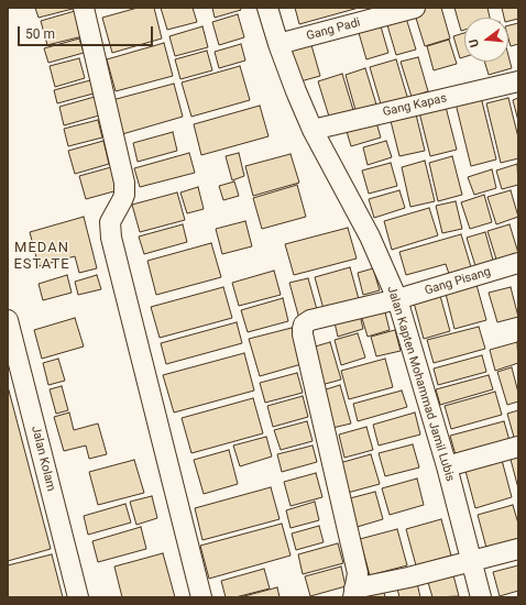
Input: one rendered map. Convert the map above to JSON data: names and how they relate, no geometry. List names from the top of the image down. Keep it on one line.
{"streets":{"street":["Gang Padi","Gang Kapas","Gang Pisang","Jalan Kapten Mohammad Jamil Lubis","Jalan Kolam"]},"crossings":[["Gang Padi","Jalan Kapten Mohammad Jamil Lubis"],["Gang Kapas","Jalan Kapten Mohammad Jamil Lubis"],["Gang Pisang","Jalan Kapten Mohammad Jamil Lubis"]],"districts":["MEDAN ESTATE"],"scale_bar":"50 m","north":"left"}
